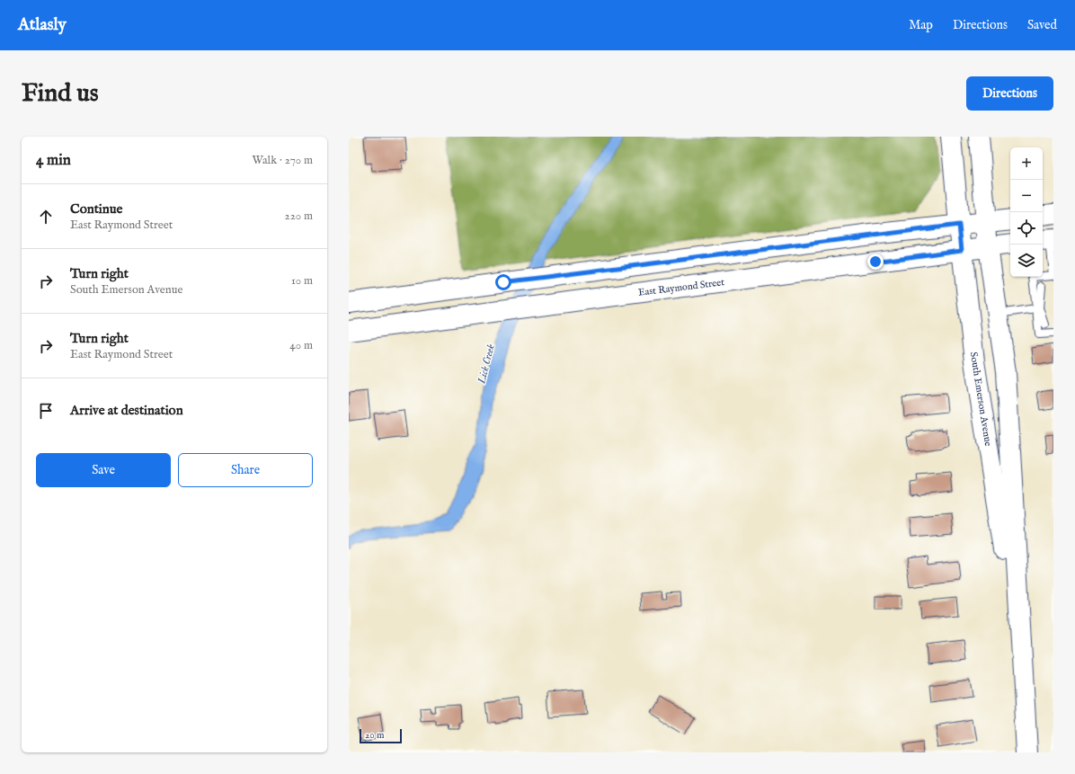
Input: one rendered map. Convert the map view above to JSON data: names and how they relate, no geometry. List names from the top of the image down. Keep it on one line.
{"streets":{"main road":["East Raymond Street","South Emerson Avenue"]},"crossings":[["East Raymond Street","South Emerson Avenue"]],"water":["Lick Creek"],"scale_bar":"20 m","page":{"header":"Atlasly","nav":["Map","Directions","Saved"],"buttons":["Directions",["Save","Share"]],"title":"Find us","heading":["4 min","Walk · 270 m"],"map_buttons":["+","−"],"list":[["Continue","East Raymond Street","220 m"],["Turn right","South Emerson Avenue","10 m"],["Turn right","East Raymond Street","40 m"],"Arrive at destination"],"scale":"20 m"}}
